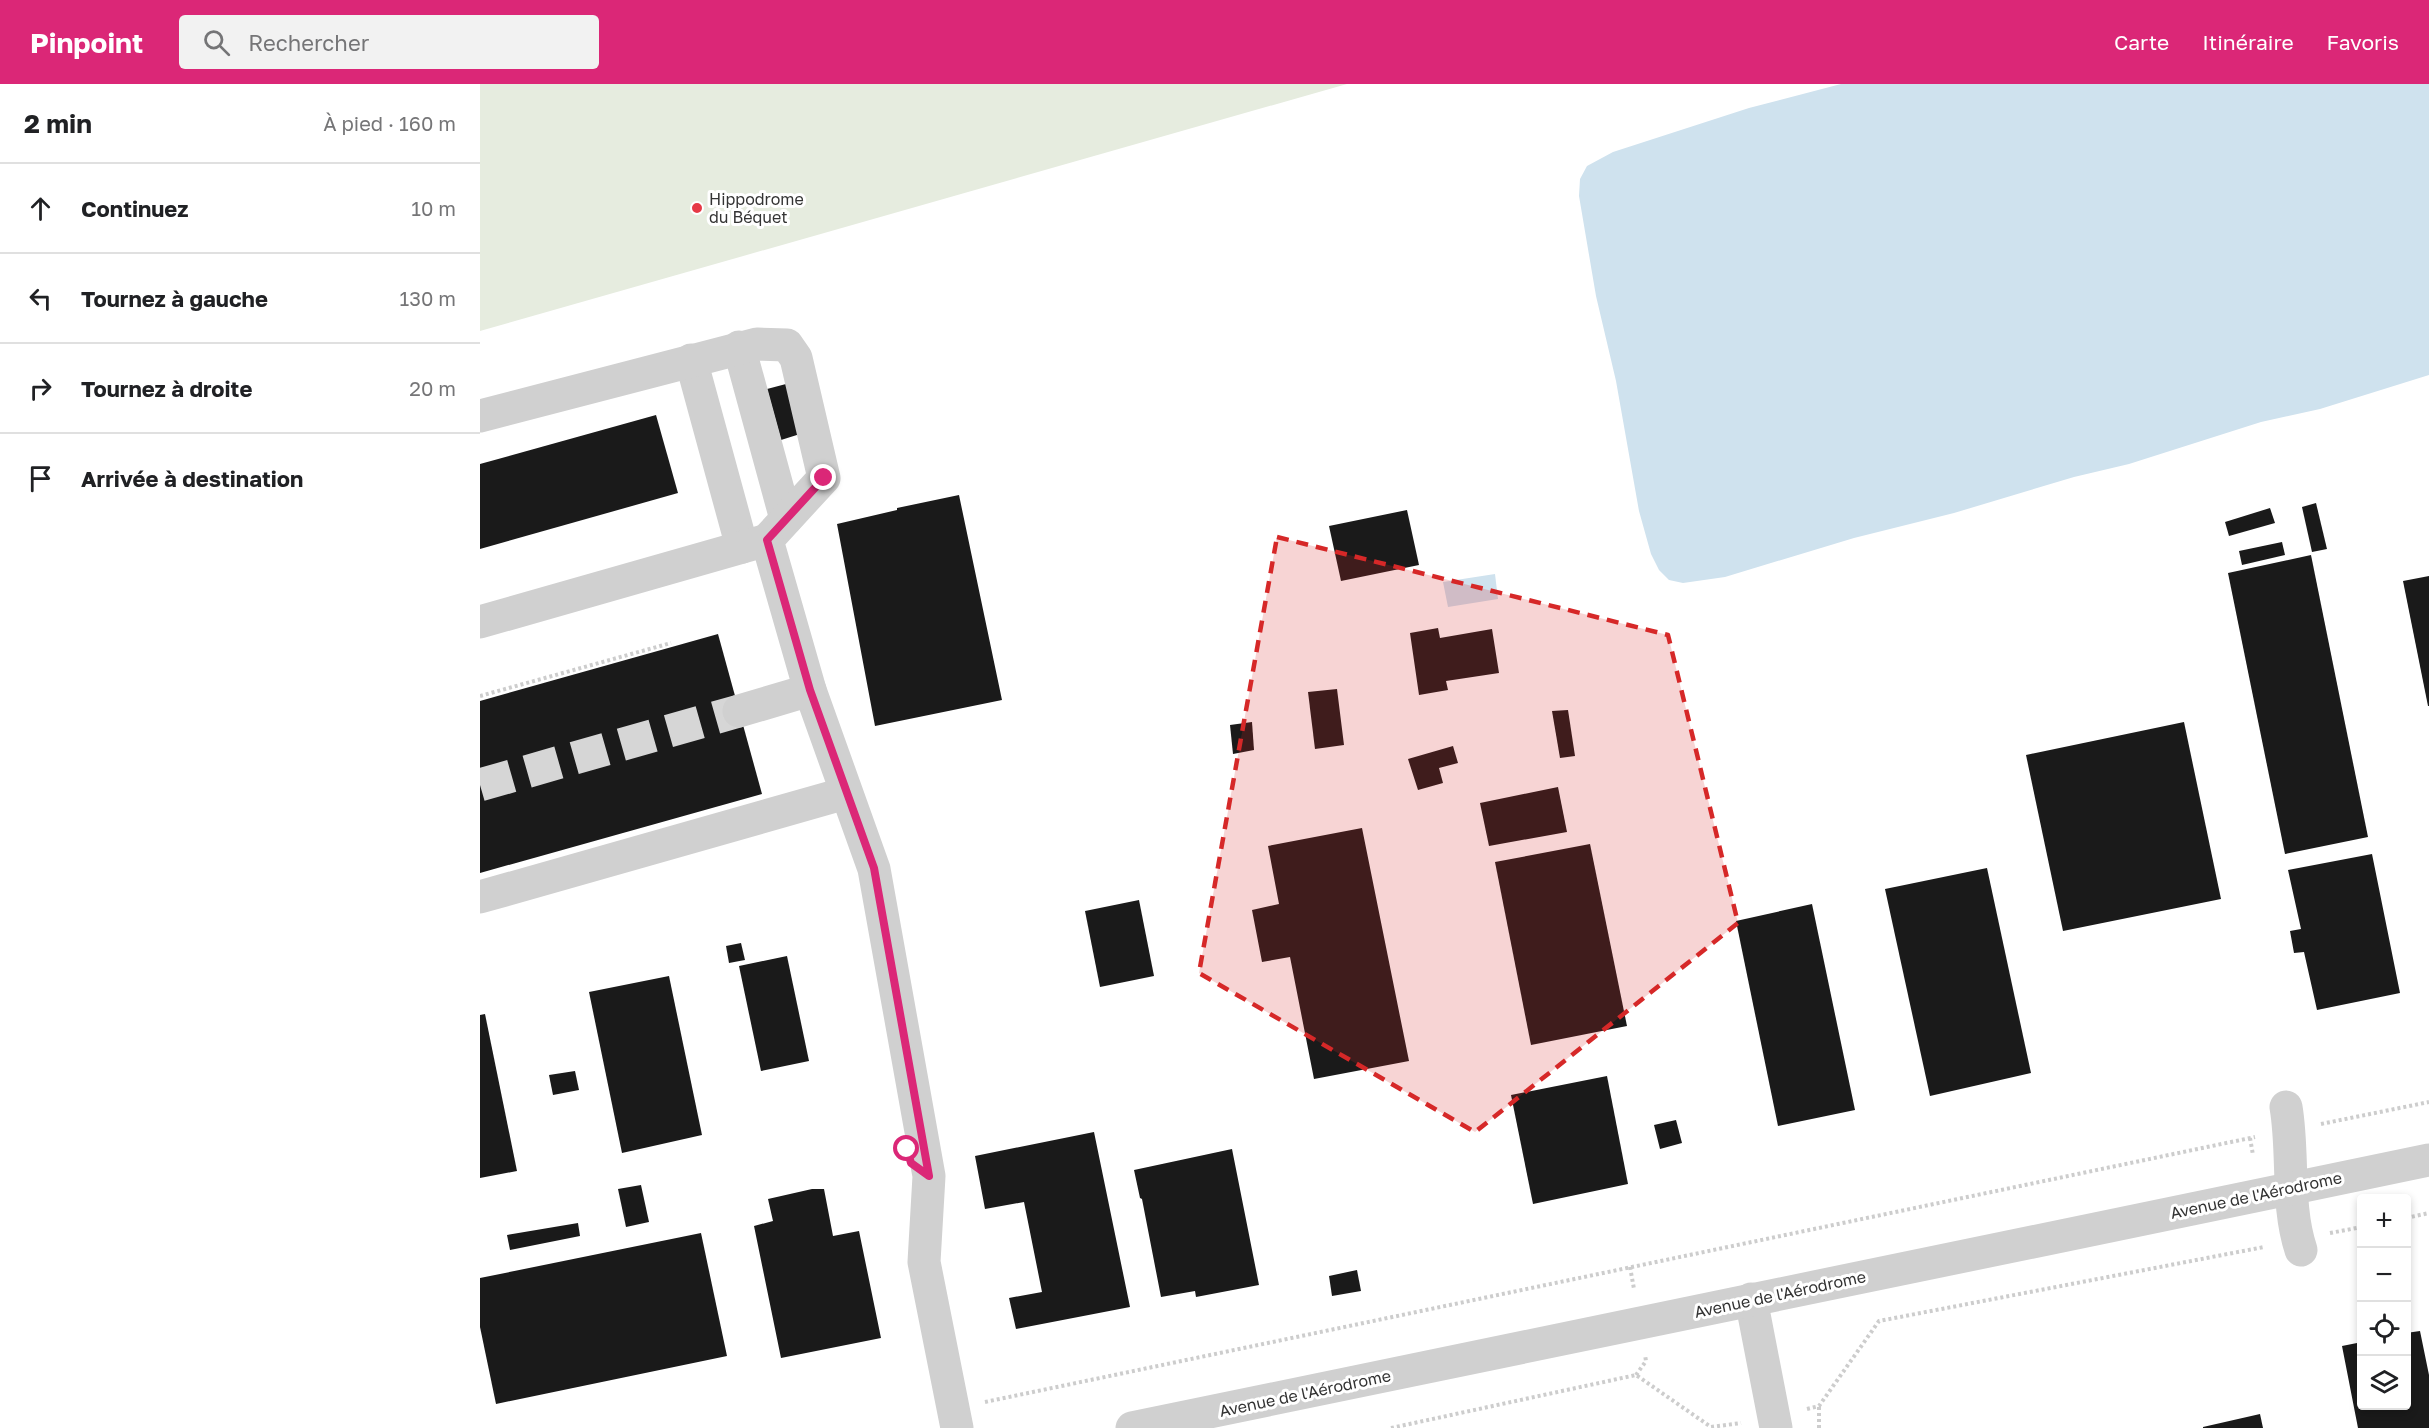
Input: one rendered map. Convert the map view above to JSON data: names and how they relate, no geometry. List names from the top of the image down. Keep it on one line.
{"streets":{"street":["Avenue de l'Aérodrome"]},"places":["Hippodrome du Béquet"],"page":{"header":"Pinpoint","search":"Rechercher","nav":["Carte","Itinéraire","Favoris"],"heading":["2 min","À pied · 160 m"],"list":[["Continuez","10 m"],["Tournez à gauche","130 m"],["Tournez à droite","20 m"],"Arrivée à destination"],"map_buttons":["+","−"]}}
